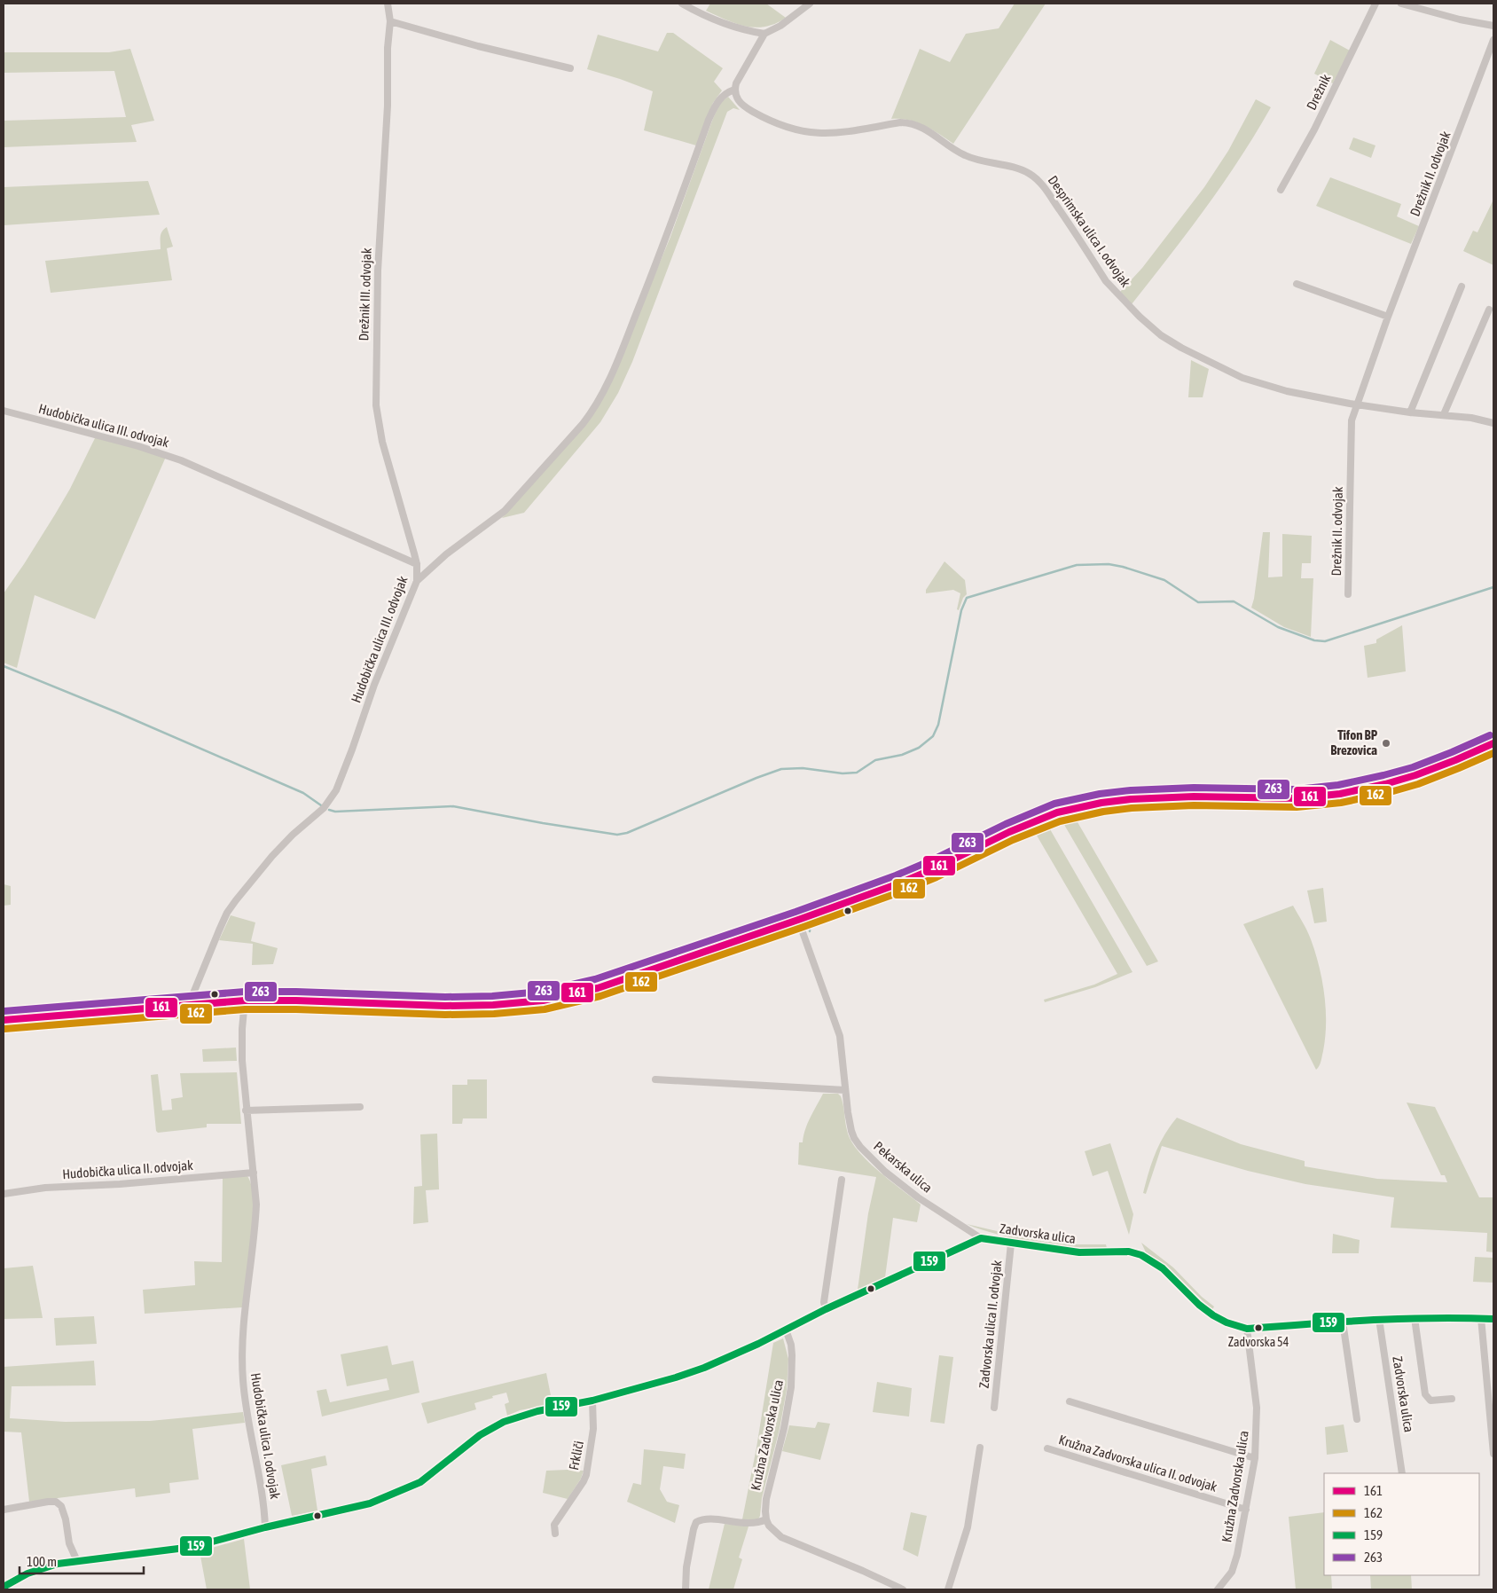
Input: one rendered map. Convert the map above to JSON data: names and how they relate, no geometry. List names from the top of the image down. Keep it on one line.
{"streets":{"street":["Drežnik","Drežnik II. odvojak","Desprimska ulica I. odvojak","Drežnik III. odvojak","Hudobička ulica III. odvojak","Pekarska ulica","Hudobička ulica II. odvojak","Zadvorska ulica","Zadvorska ulica II. odvojak","Kružna Zadvorska ulica","Hudobička ulica I. odvojak","Frkliči","Kružna Zadvorska ulica II. odvojak"]},"crossings":[["Drežnik II. odvojak","Desprimska ulica I. odvojak"],["Drežnik III. odvojak","Hudobička ulica III. odvojak"],["Pekarska ulica","Zadvorska ulica"],["Hudobička ulica II. odvojak","Hudobička ulica I. odvojak"],["Zadvorska ulica","Zadvorska ulica II. odvojak"],["Zadvorska ulica","Kružna Zadvorska ulica"],["Zadvorska ulica","Hudobička ulica I. odvojak"],["Zadvorska ulica","Frkliči"],["Kružna Zadvorska ulica","Kružna Zadvorska ulica II. odvojak"]],"places":["Tifon BP Brezovica","Zadvorska 54"],"lines":["transit line 263","transit line 161","transit line 162","transit line 159"],"legend":["161","162","159","263"],"scale_bar":"100 m"}
